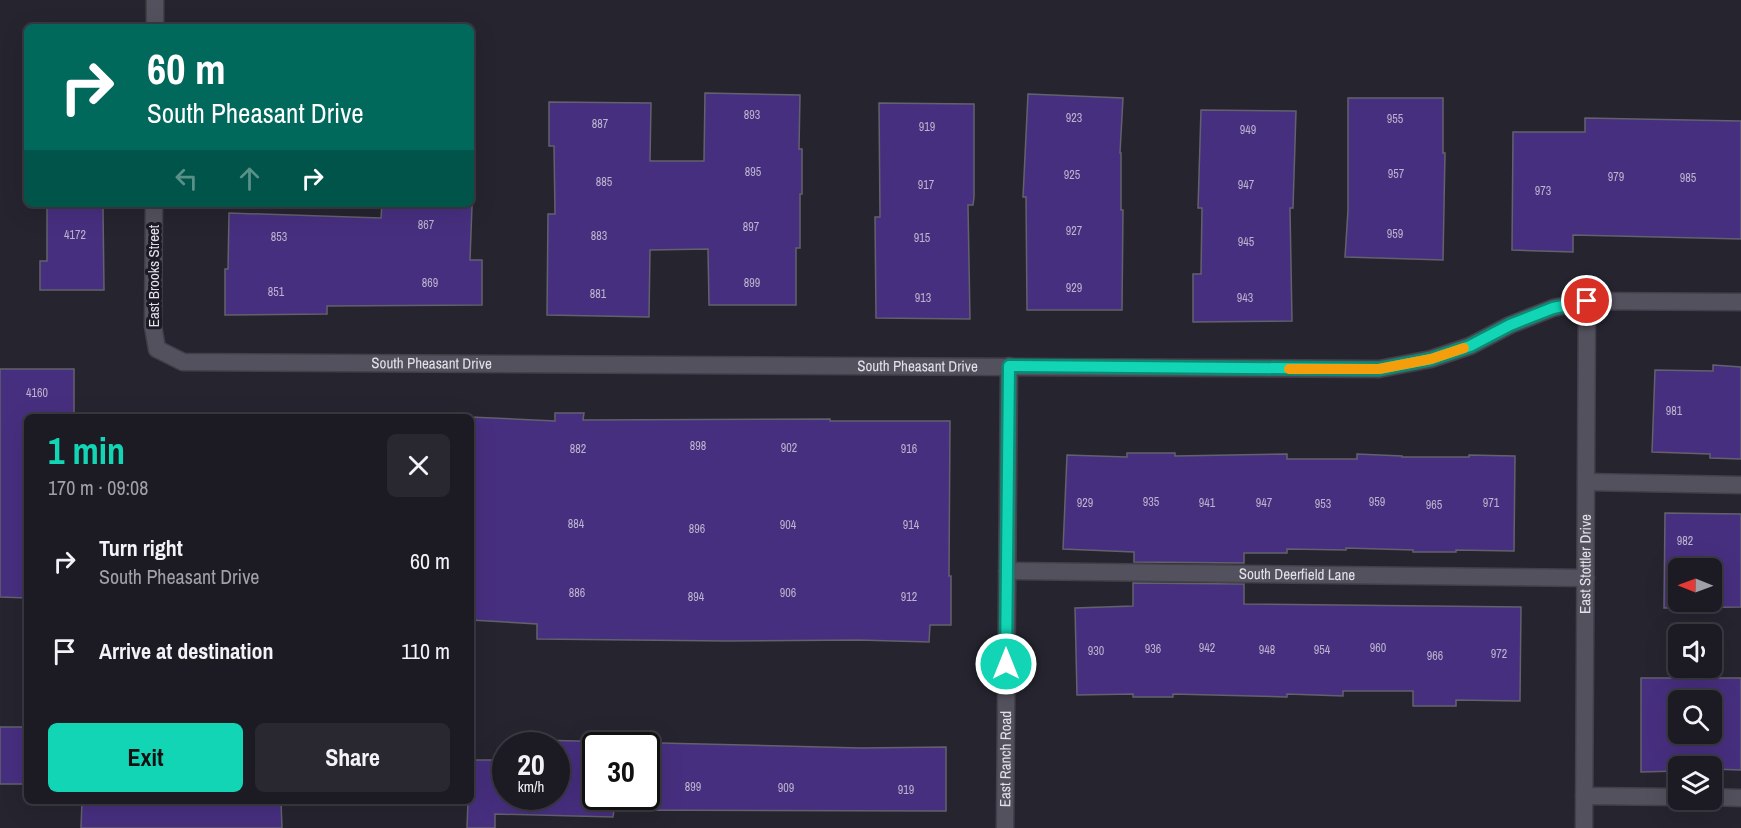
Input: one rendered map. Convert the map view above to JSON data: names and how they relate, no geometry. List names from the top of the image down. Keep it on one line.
{"streets":{"street":["East Brooks Street","South Pheasant Drive","East Stottler Drive","South Deerfield Lane","East Ranch Road"]},"crossings":[["East Brooks Street","South Pheasant Drive"],["South Pheasant Drive","East Stottler Drive"],["South Pheasant Drive","East Ranch Road"],["East Stottler Drive","South Deerfield Lane"],["South Deerfield Lane","East Ranch Road"]],"house_numbers":["893","923","955","887","919","949","895","957","925","979","985","885","917","947","973","867","897","927","959","4172","883","853","915","945","869","899","929","851","881","913","943","4160","981","898","902","882","916","935","959","929","941","947","971","953","965","884","904","914","896","982","886","906","894","912","942","960","936","948","954","930","972","966","899","909","919"],"north":"left","page":{"turn":["60 m","South Pheasant Drive"],"heading":["1 min","170 m · 09:08"],"list":[{"name":"Turn right","note":"South Pheasant Drive","value":"60 m"},{"name":"Arrive at destination","value":"110 m"}],"buttons":["Exit","Share"],"speed":"20 km/h","limit":"30"}}
